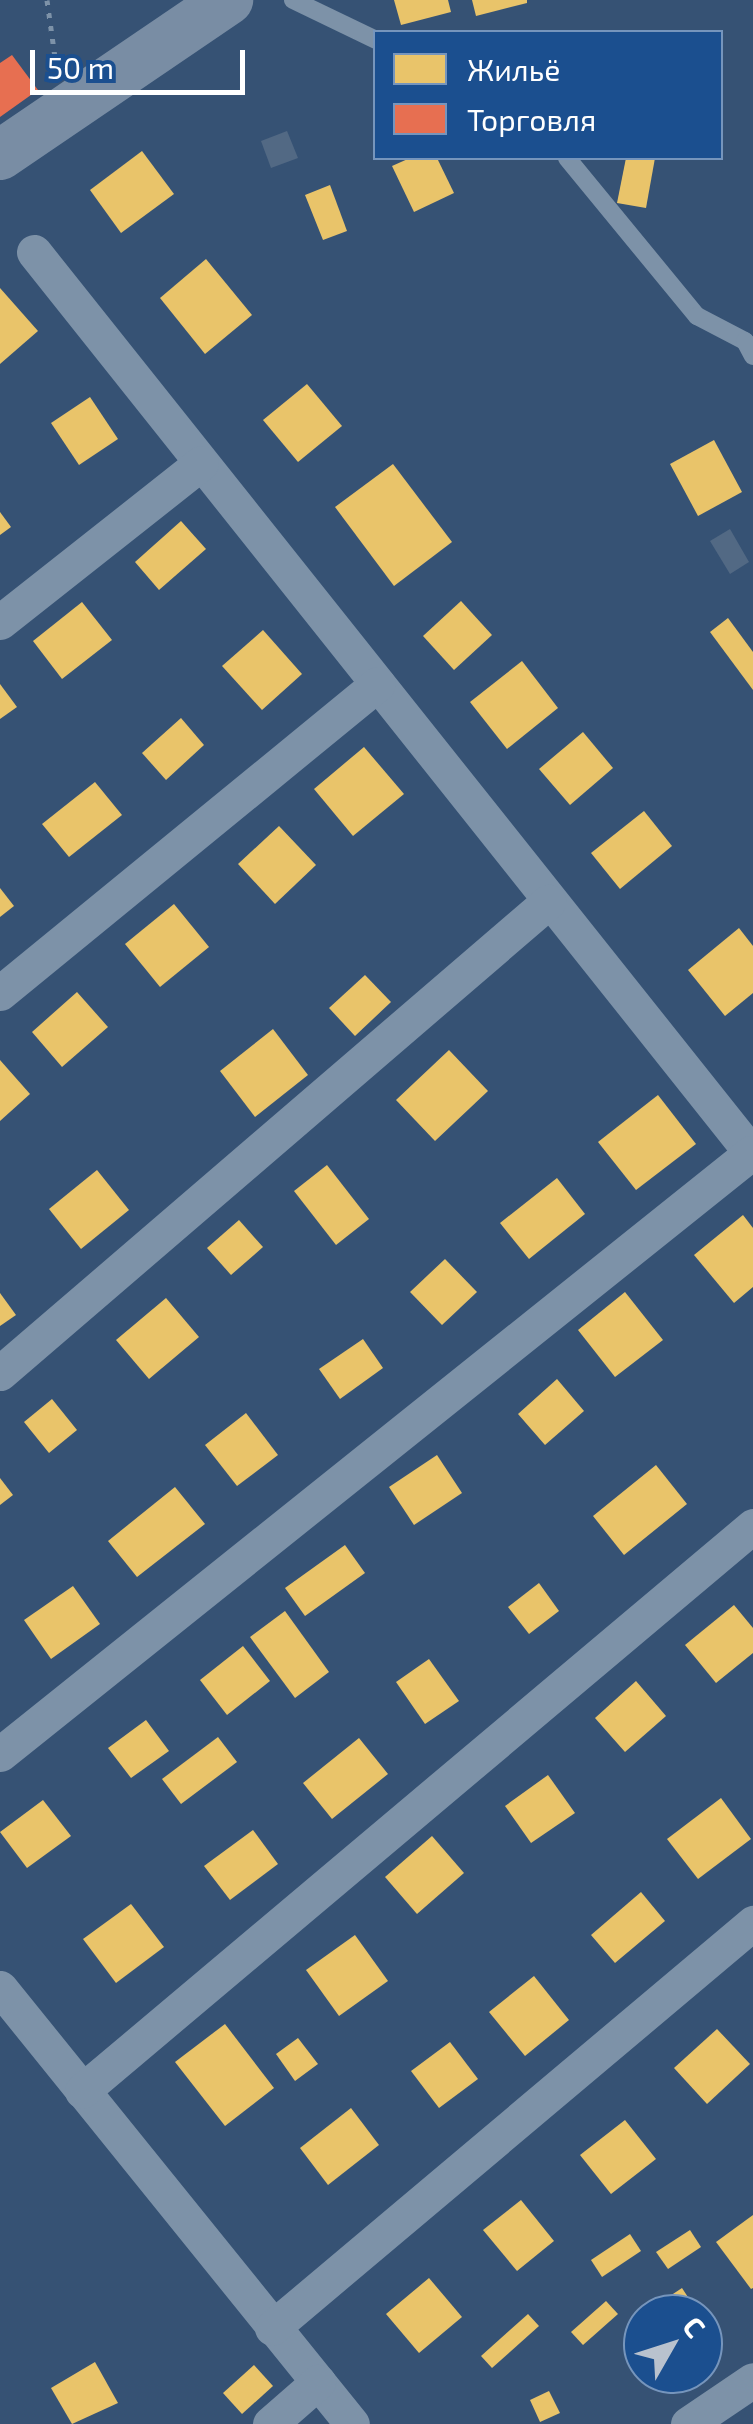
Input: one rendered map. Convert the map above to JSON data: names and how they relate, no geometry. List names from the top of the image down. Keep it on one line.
{"legend":["Жильё","Торговля"],"scale_bar":"50 m","north":"top right"}
